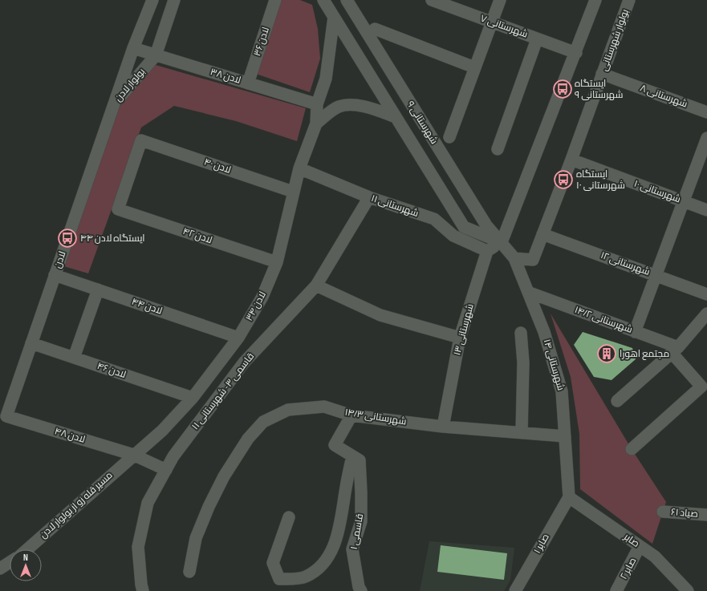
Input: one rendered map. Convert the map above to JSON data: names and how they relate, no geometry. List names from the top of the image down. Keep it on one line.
{"streets":{"street":["شهرستانی ۷","بولوار شهرستانی","لادن ۳۶","لادن ۳۸","بولوار لادن","شهرستانی ۸","شهرستانی ۹","لادن ۴۰","شهرستانی ۱۰","شهرستانی ۱۱","لادن ۴۲","لادن","شهرستانی ۱۲","لادن ۴۴","لادن ۳۴","شهرستانی ۱۴/۲","شهرستانی ۱۳","شهرستانی ۱۴","لادن ۴۶","قاسمی ۳- شهرستانی ۱۱","شهرستانی ۱۴/۳","لادن ۴۸","مسیر قله زو از بولوار لادن","صیاد ۶۱","قاسمی ۱","صابر","صابر ۱","صابر ۲"]},"crossings":[["بولوار شهرستانی","شهرستانی ۸"],["بولوار شهرستانی","شهرستانی ۹"],["بولوار شهرستانی","شهرستانی ۱۰"],["بولوار شهرستانی","شهرستانی ۱۲"],["بولوار شهرستانی","شهرستانی ۱۴"],["لادن ۳۶","لادن ۳۸"],["لادن ۳۸","بولوار لادن"],["بولوار لادن","لادن"],["شهرستانی ۹","شهرستانی ۱۴"],["لادن ۴۰","لادن ۴۲"],["لادن ۴۰","لادن ۳۴"],["شهرستانی ۱۱","لادن ۳۴"],["شهرستانی ۱۱","شهرستانی ۱۳"],["شهرستانی ۱۱","قاسمی ۳- شهرستانی ۱۱"],["لادن ۴۲","لادن ۳۴"],["لادن","لادن ۴۴"],["لادن","لادن ۴۶"],["لادن","لادن ۴۸"],["لادن ۴۴","لادن ۳۴"],["لادن ۳۴","لادن ۴۶"],["لادن ۳۴","لادن ۴۸"],["لادن ۳۴","مسیر قله زو از بولوار لادن"],["شهرستانی ۱۴/۲","شهرستانی ۱۴"],["شهرستانی ۱۳","شهرستانی ۱۴/۳"],["شهرستانی ۱۴","شهرستانی ۱۴/۳"],["شهرستانی ۱۴","صابر"],["شهرستانی ۱۴","صابر ۱"],["قاسمی ۳- شهرستانی ۱۱","لادن ۴۸"],["لادن ۴۸","مسیر قله زو از بولوار لادن"],["صابر","صابر ۱"],["صابر","صابر ۲"]],"places":{"bus stop":["ایستگاه شهرستانی ۹","ایستگاه شهرستانی ۱۰","ایستگاه لادن ۴۴"],"building":["مجتمع اهورا"]},"north":"top"}
